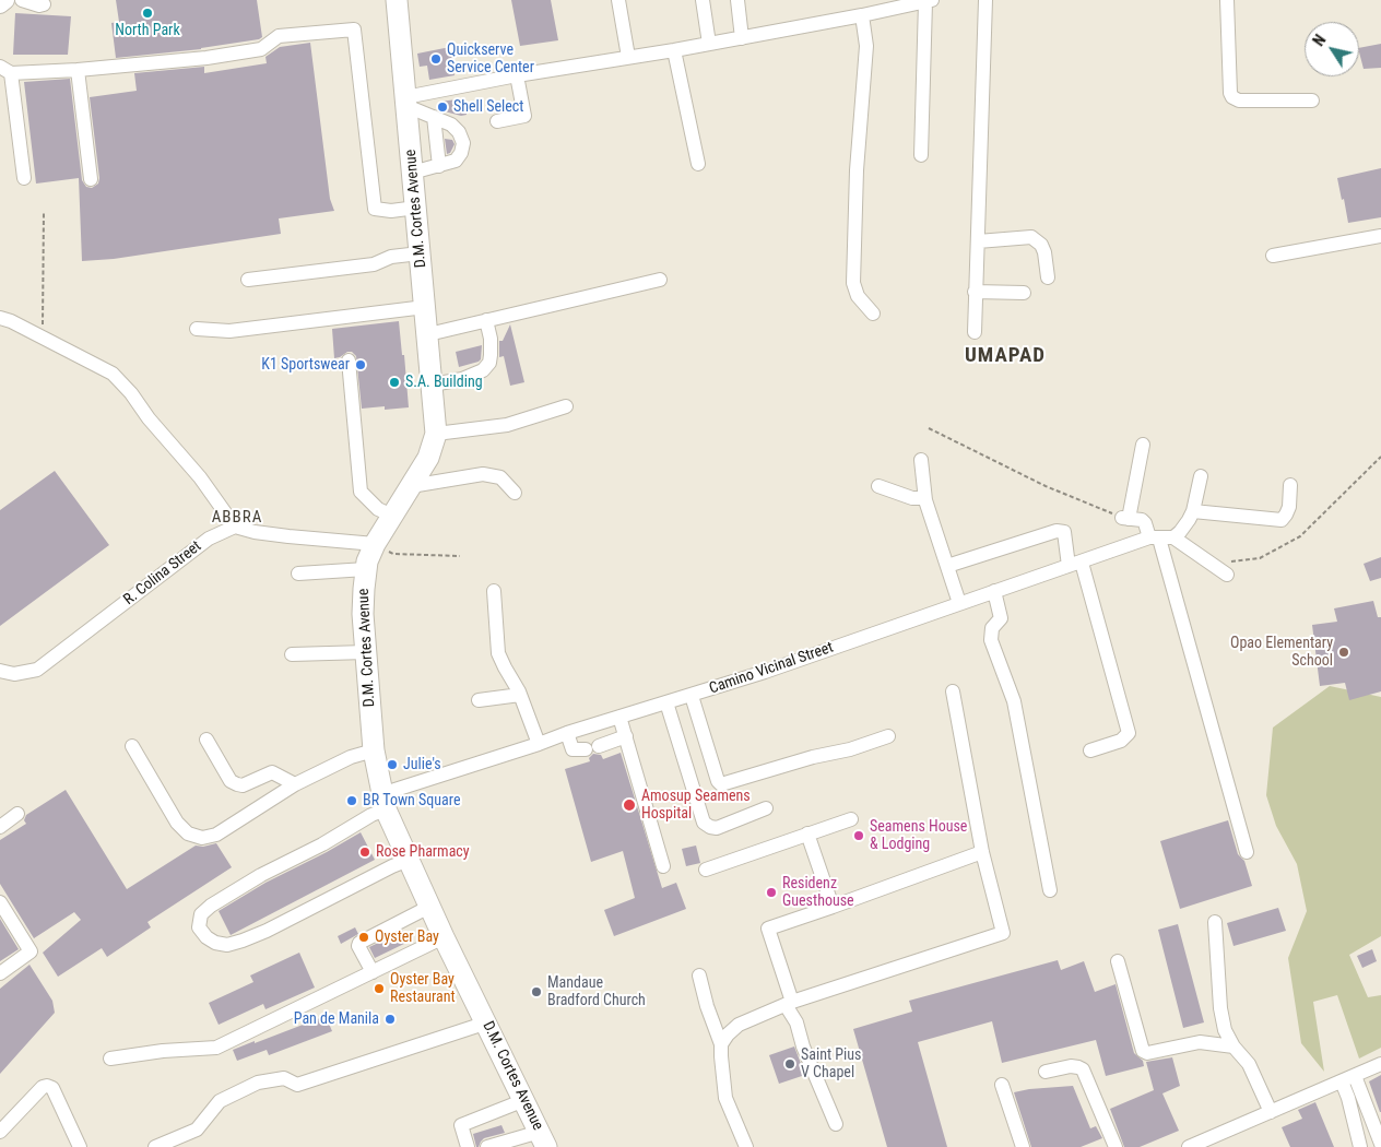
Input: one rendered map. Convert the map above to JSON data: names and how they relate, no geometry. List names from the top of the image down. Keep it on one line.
{"streets":{"highway":["D.M. Cortes Avenue"],"street":["R. Colina Street","Camino Vicinal Street"]},"crossings":[["D.M. Cortes Avenue","Camino Vicinal Street"]],"districts":["UMAPAD","ABBRA"],"places":["North Park","Quickserve Service Center","Shell Select","K1 Sportswear","S.A. Building","Opao Elementary School","Julie's","BR Town Square","Amosup Seamens Hospital","Seamens House & Lodging","Rose Pharmacy","Residenz Guesthouse","Oyster Bay","Oyster Bay Restaurant","Mandaue Bradford Church","Pan de Manila","Saint Pius V Chapel"],"north":"top left"}
